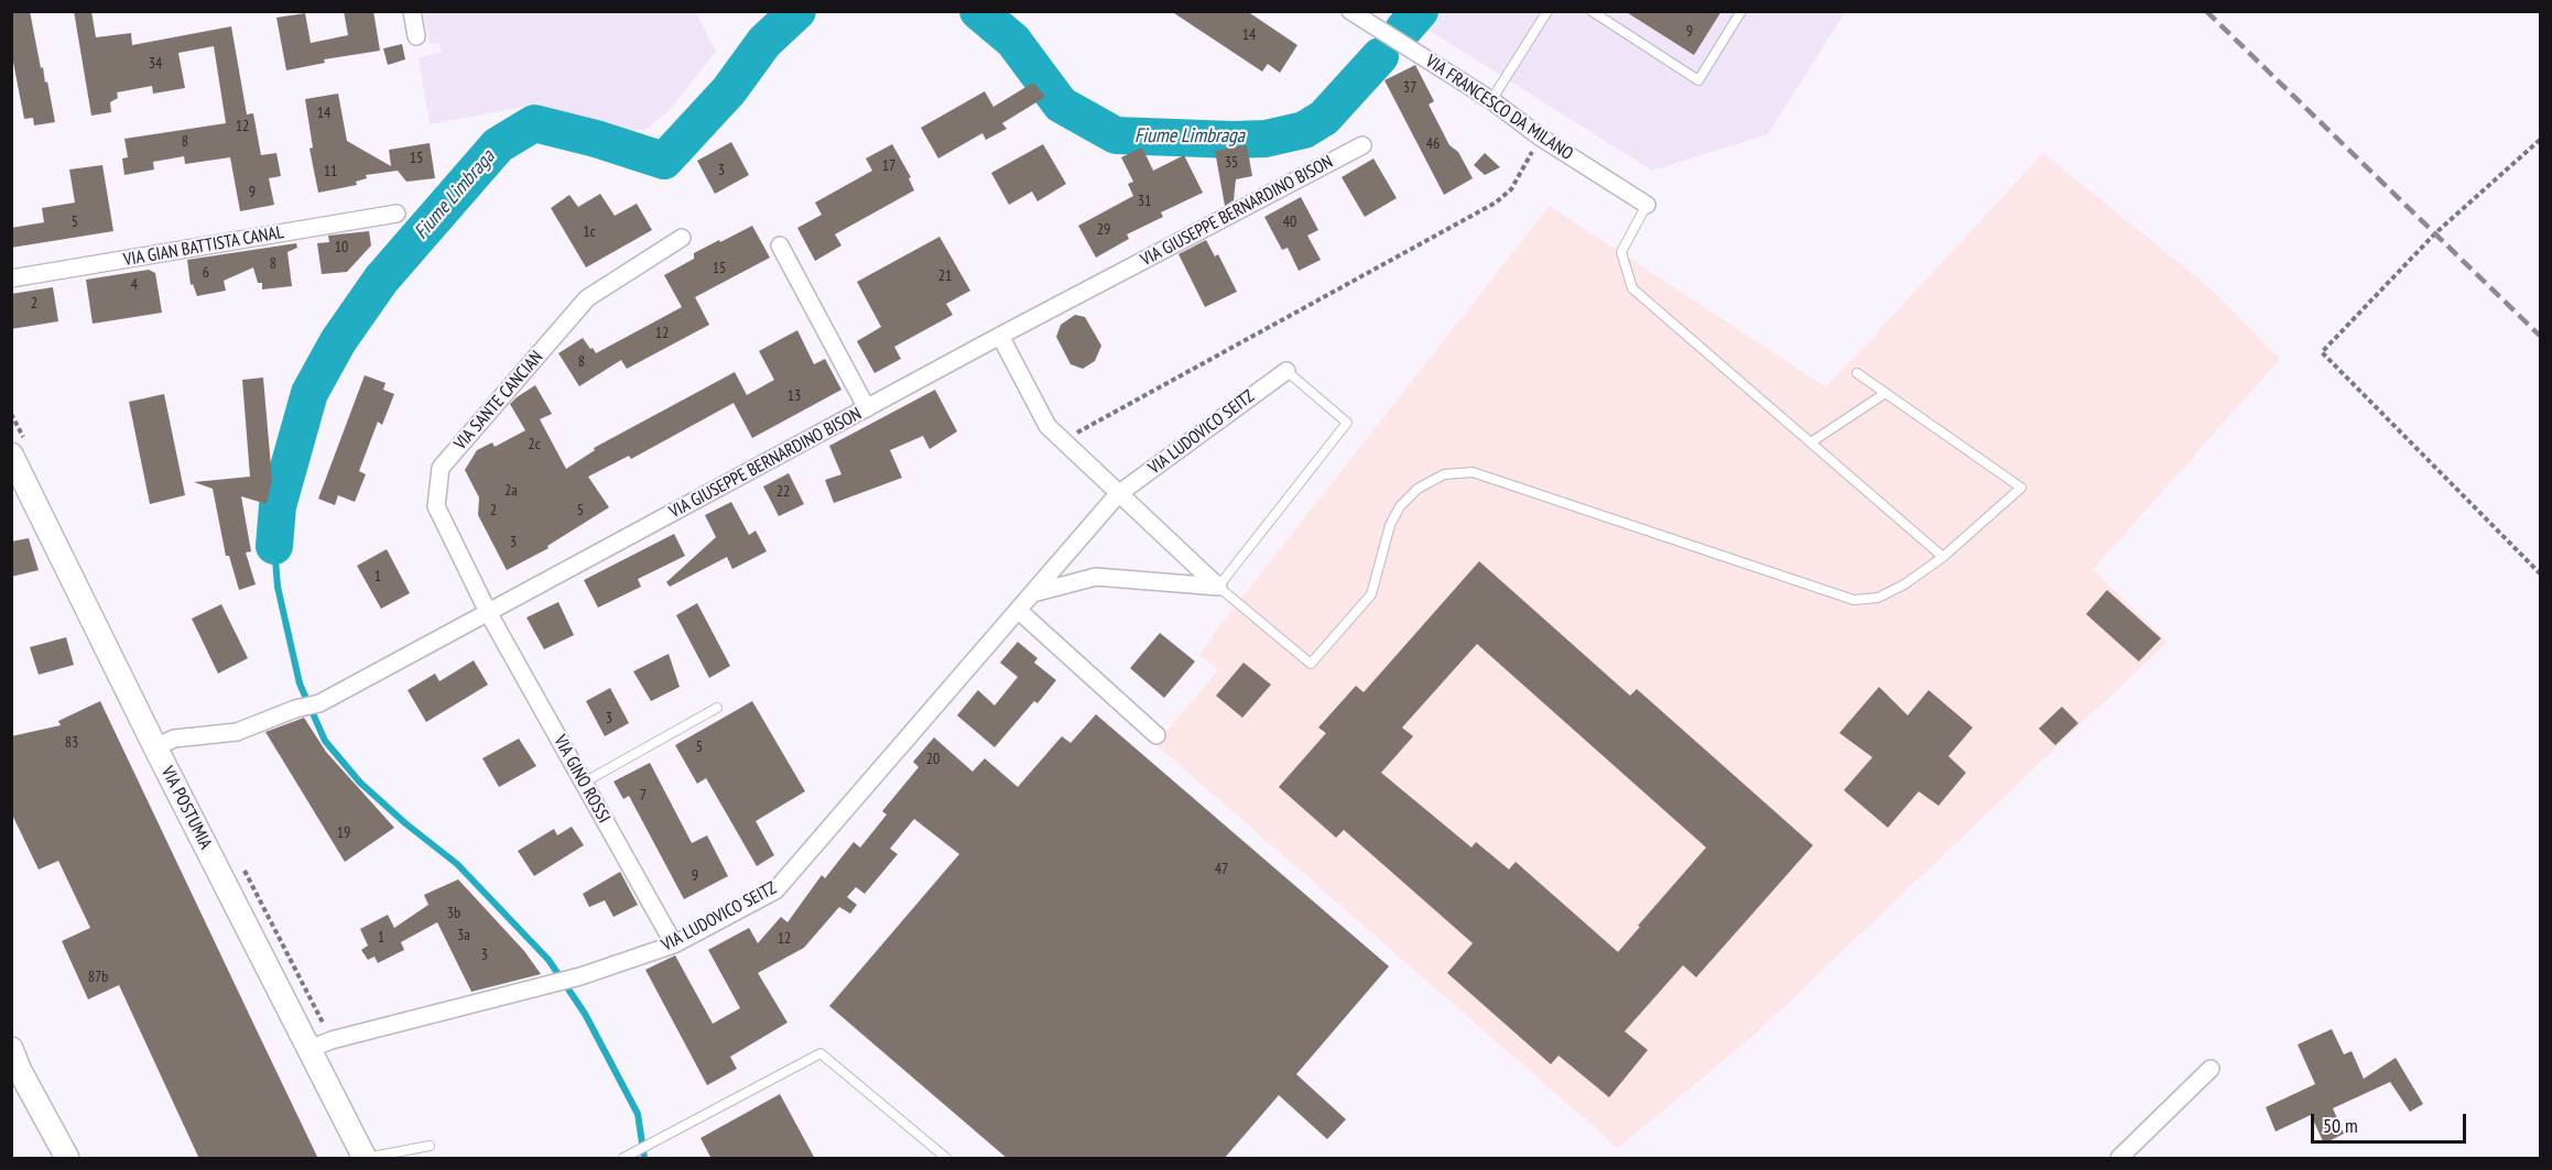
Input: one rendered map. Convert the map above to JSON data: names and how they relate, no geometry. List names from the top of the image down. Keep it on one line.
{"streets":{"street":["VIA FRANCESCO DA MILANO","VIA GIUSEPPE BERNARDINO BISON","VIA GIAN BATTISTA CANAL","VIA SANTE CANCIAN","VIA LUDOVICO SEITZ","VIA GINO ROSSI","VIA POSTUMIA"]},"crossings":[["VIA GIUSEPPE BERNARDINO BISON","VIA SANTE CANCIAN"],["VIA GIUSEPPE BERNARDINO BISON","VIA GINO ROSSI"],["VIA GIUSEPPE BERNARDINO BISON","VIA POSTUMIA"],["VIA SANTE CANCIAN","VIA GINO ROSSI"],["VIA LUDOVICO SEITZ","VIA GINO ROSSI"],["VIA LUDOVICO SEITZ","VIA POSTUMIA"]],"water":["Fiume Limbraga"],"house_numbers":["9","14","34","37","14","12","8","46","15","35","17","3","11","9","31","5","40","29","1c","10","8","15","6","21","4","2","12","8","13","2c","2a","22","2","5","3","1","3","83","5","20","7","19","47","9","3b","3a","1","12","3","87b"],"scale_bar":"50 m"}
